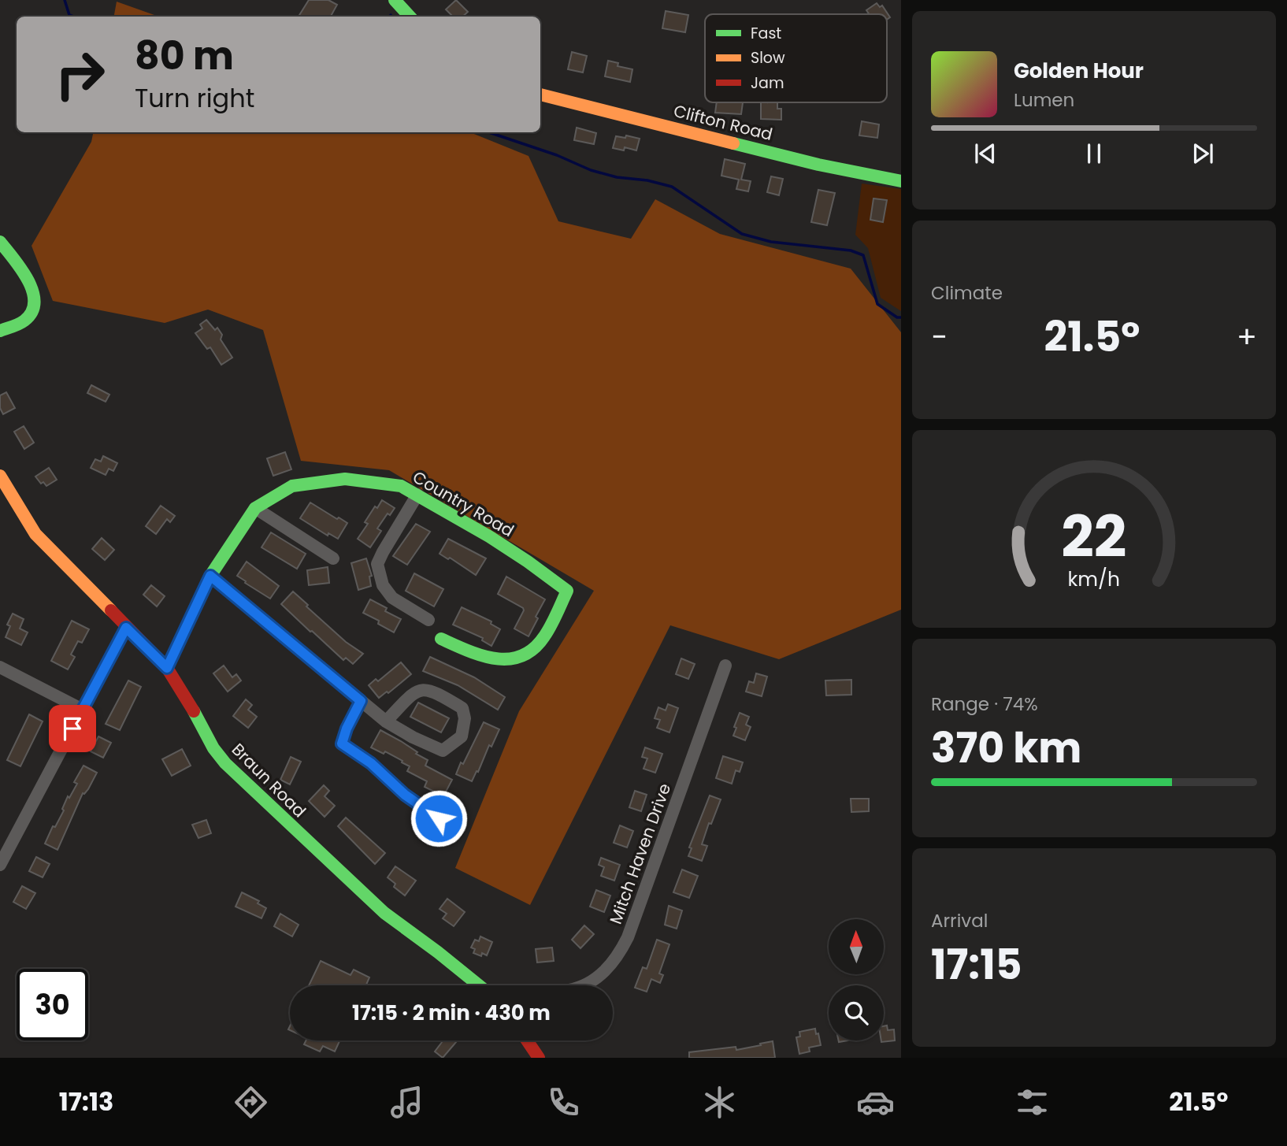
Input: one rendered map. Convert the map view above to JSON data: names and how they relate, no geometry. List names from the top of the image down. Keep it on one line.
{"streets":{"street":["Clifton Road","Country Road","Braun Road","Mitch Haven Drive"]},"crossings":[["Country Road","Braun Road"]],"legend":["Fast","Slow","Jam"],"north":"top","page":{"turn":["80 m","Turn right"],"song":["Golden Hour","Lumen"],"tile":["Climate",["Range · 74%","370 km"],["Arrival","17:15"]],"heat":["−","21.5°","+"],"limit":"30","trip":"17:15 · 2 min · 430 m","tabs":["17:13","21.5°"],"gauge":["22","km/h"]}}
